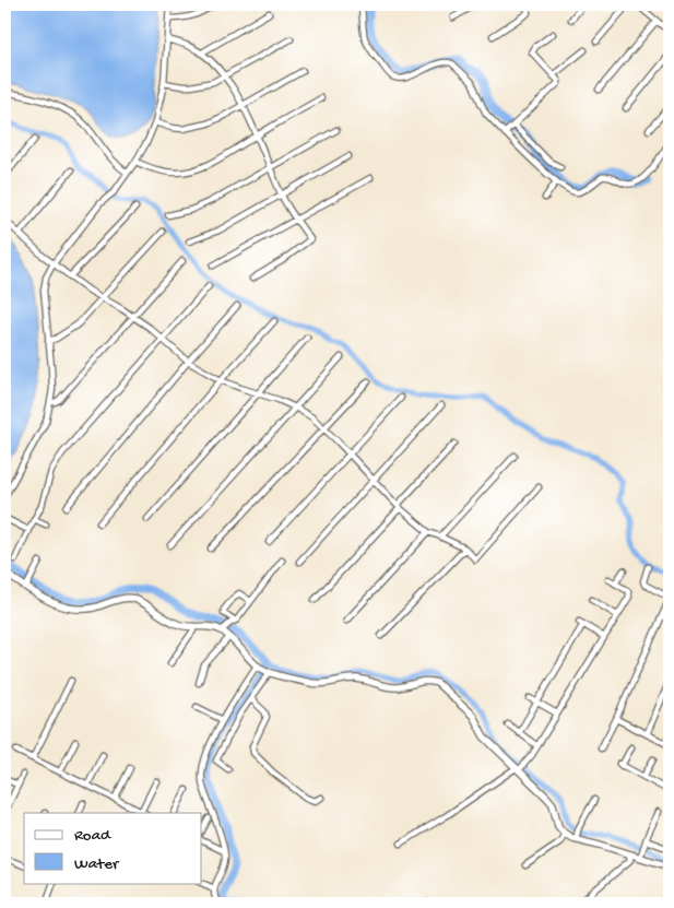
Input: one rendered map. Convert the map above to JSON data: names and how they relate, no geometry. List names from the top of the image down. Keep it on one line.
{"legend":["Road","Water"]}
